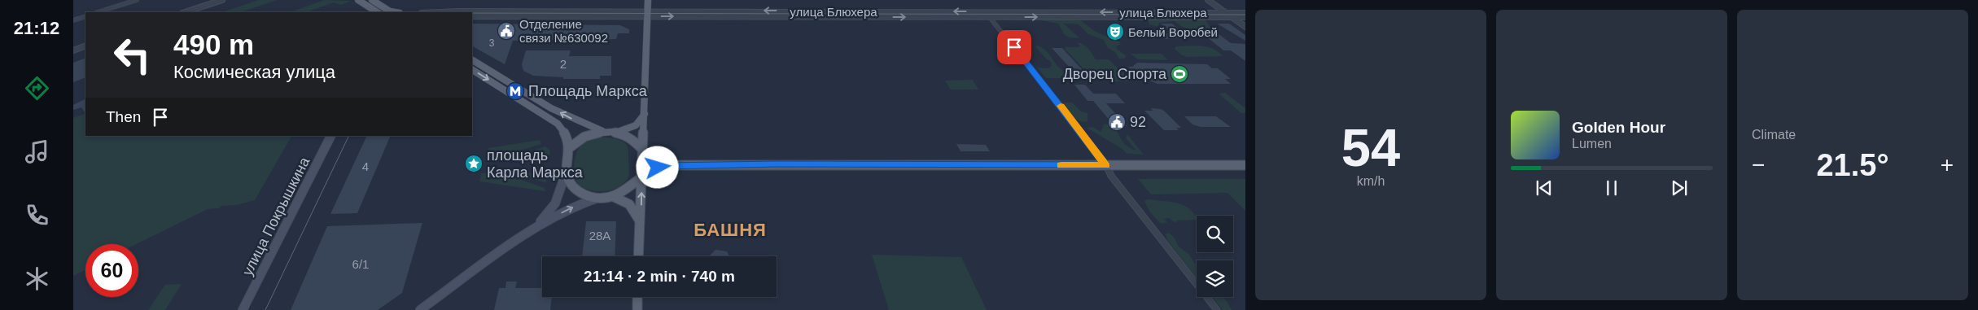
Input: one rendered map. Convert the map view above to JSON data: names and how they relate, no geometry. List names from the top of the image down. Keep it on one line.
{"streets":{"main road":["улица Покрышкина"],"street":["улица Блюхера"]},"districts":["БАШНЯ"],"places":{"public building":["Отделение связи №630092","92"],"theatre":["Белый Воробей"],"sports":["Дворец Спорта"],"metro station":["Площадь Маркса"],"place":["площадь Карла Маркса"]},"house_numbers":["3","2","4","28А","6/1"],"page":{"tabs":"21:12","tile":[["54","km/h"],"Climate"],"turn":["490 m","Космическая улица"],"then":"Then","song":["Golden Hour","Lumen"],"heat":["−","21.5°","+"],"limit":"60","trip":"21:14 · 2 min · 740 m"}}
